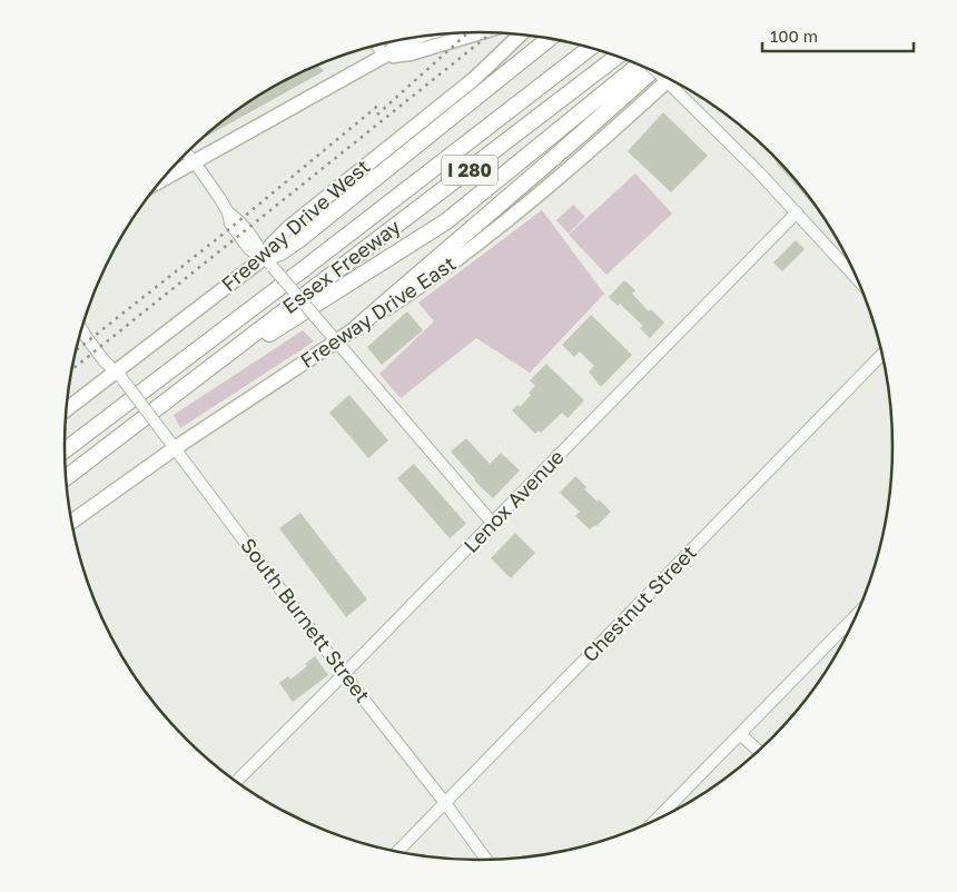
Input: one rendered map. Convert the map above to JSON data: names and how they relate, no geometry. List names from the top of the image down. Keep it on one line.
{"streets":{"highway":["I 280","Essex Freeway"],"main road":["Freeway Drive West","Freeway Drive East"],"street":["Lenox Avenue","Chestnut Street","South Burnett Street"]},"crossings":[["Freeway Drive West","South Burnett Street"],["Freeway Drive East","South Burnett Street"],["Lenox Avenue","South Burnett Street"],["Chestnut Street","South Burnett Street"]],"scale_bar":"100 m"}
